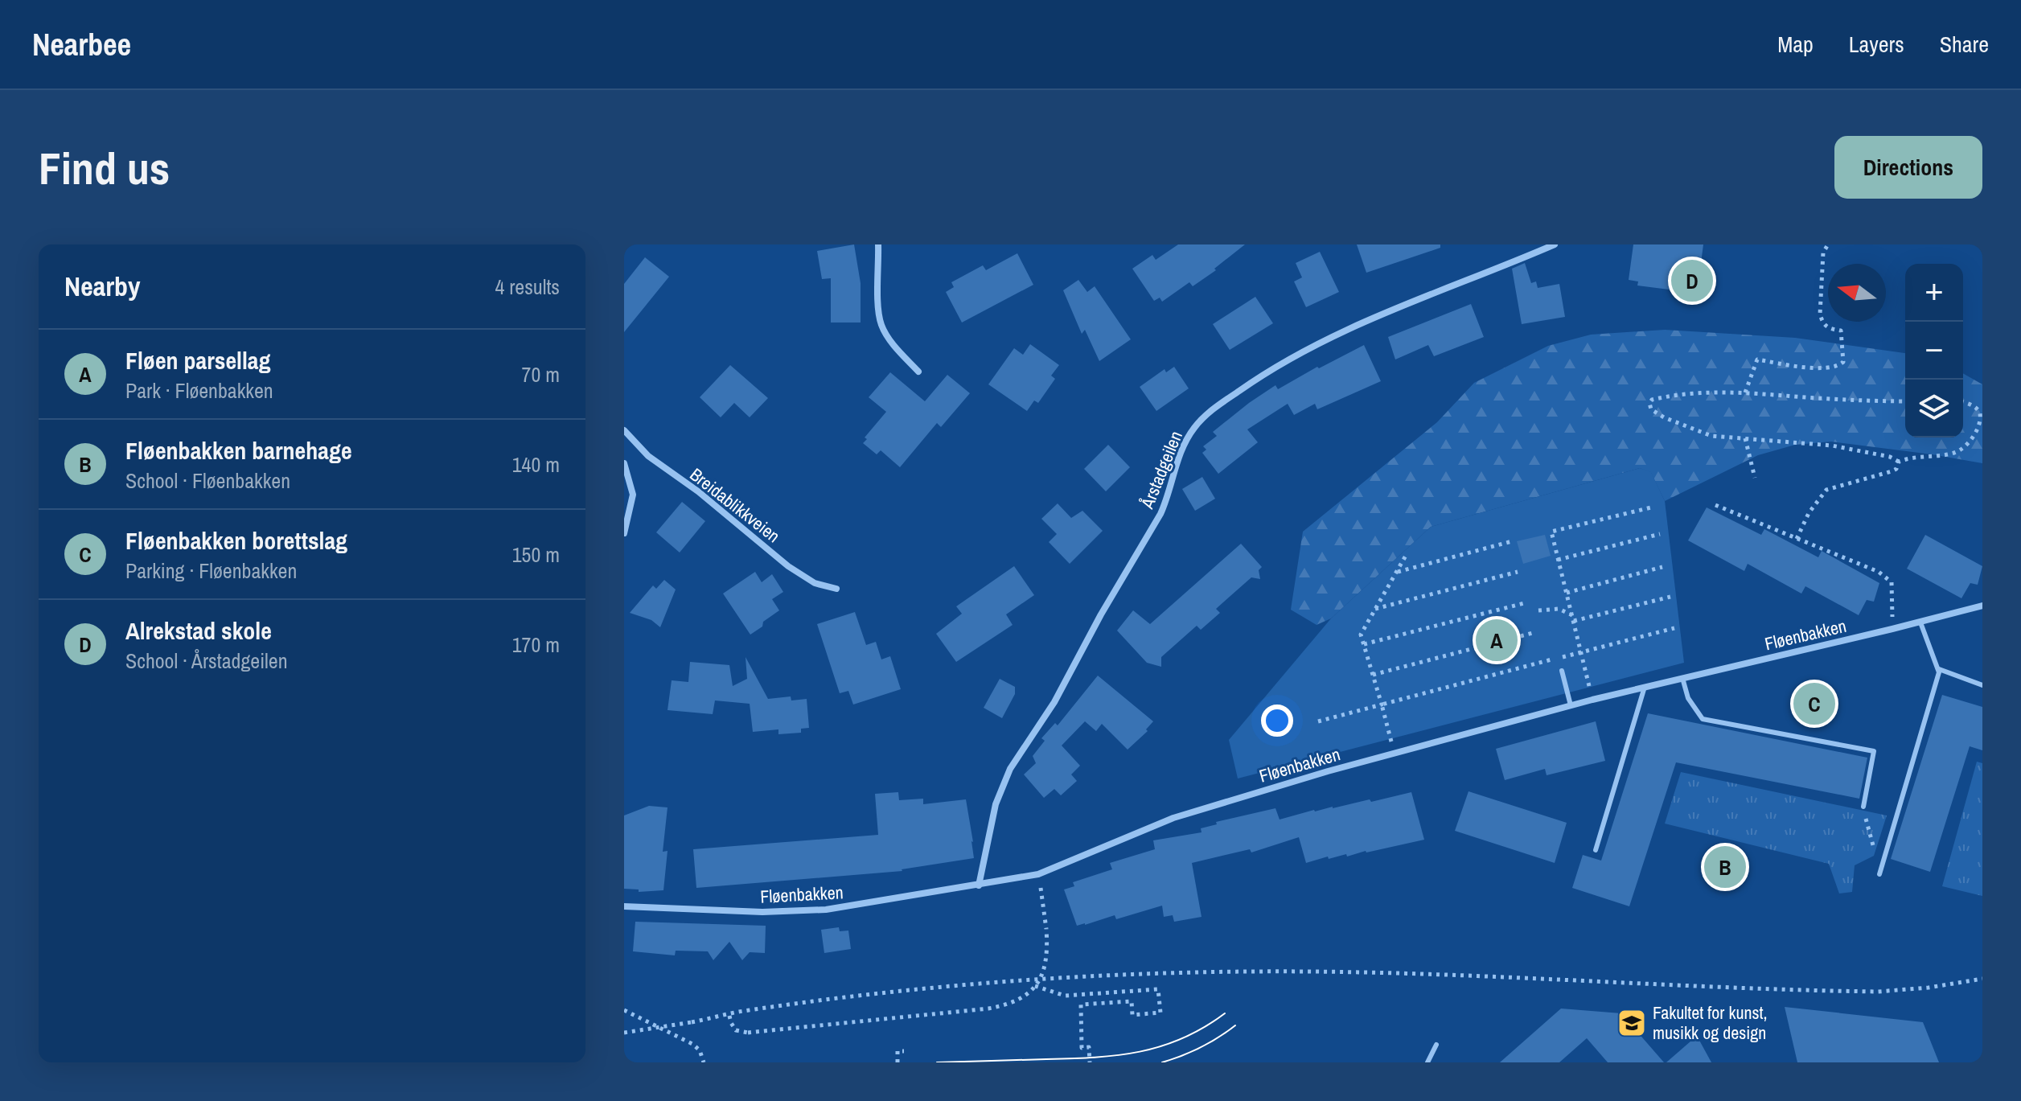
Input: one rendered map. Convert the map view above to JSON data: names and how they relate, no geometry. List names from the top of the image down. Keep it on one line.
{"streets":{"street":["Årstadgeilen","Breidablikkveien","Fløenbakken"]},"crossings":[["Årstadgeilen","Fløenbakken"]],"places":{"school or university":["Fakultet for kunst, musikk og design"]},"north":"left","page":{"header":"Nearbee","nav":["Map","Layers","Share"],"buttons":"Directions","title":"Find us","heading":["Nearby","4 results"],"pins":["D","A","C","B"],"map_buttons":["+","−"],"list":[{"mark":"A","name":"Fløen parsellag","note":"Park · Fløenbakken","value":"70 m"},{"mark":"B","name":"Fløenbakken barnehage","note":"School · Fløenbakken","value":"140 m"},{"mark":"C","name":"Fløenbakken borettslag","note":"Parking · Fløenbakken","value":"150 m"},{"mark":"D","name":"Alrekstad skole","note":"School · Årstadgeilen","value":"170 m"}]}}
